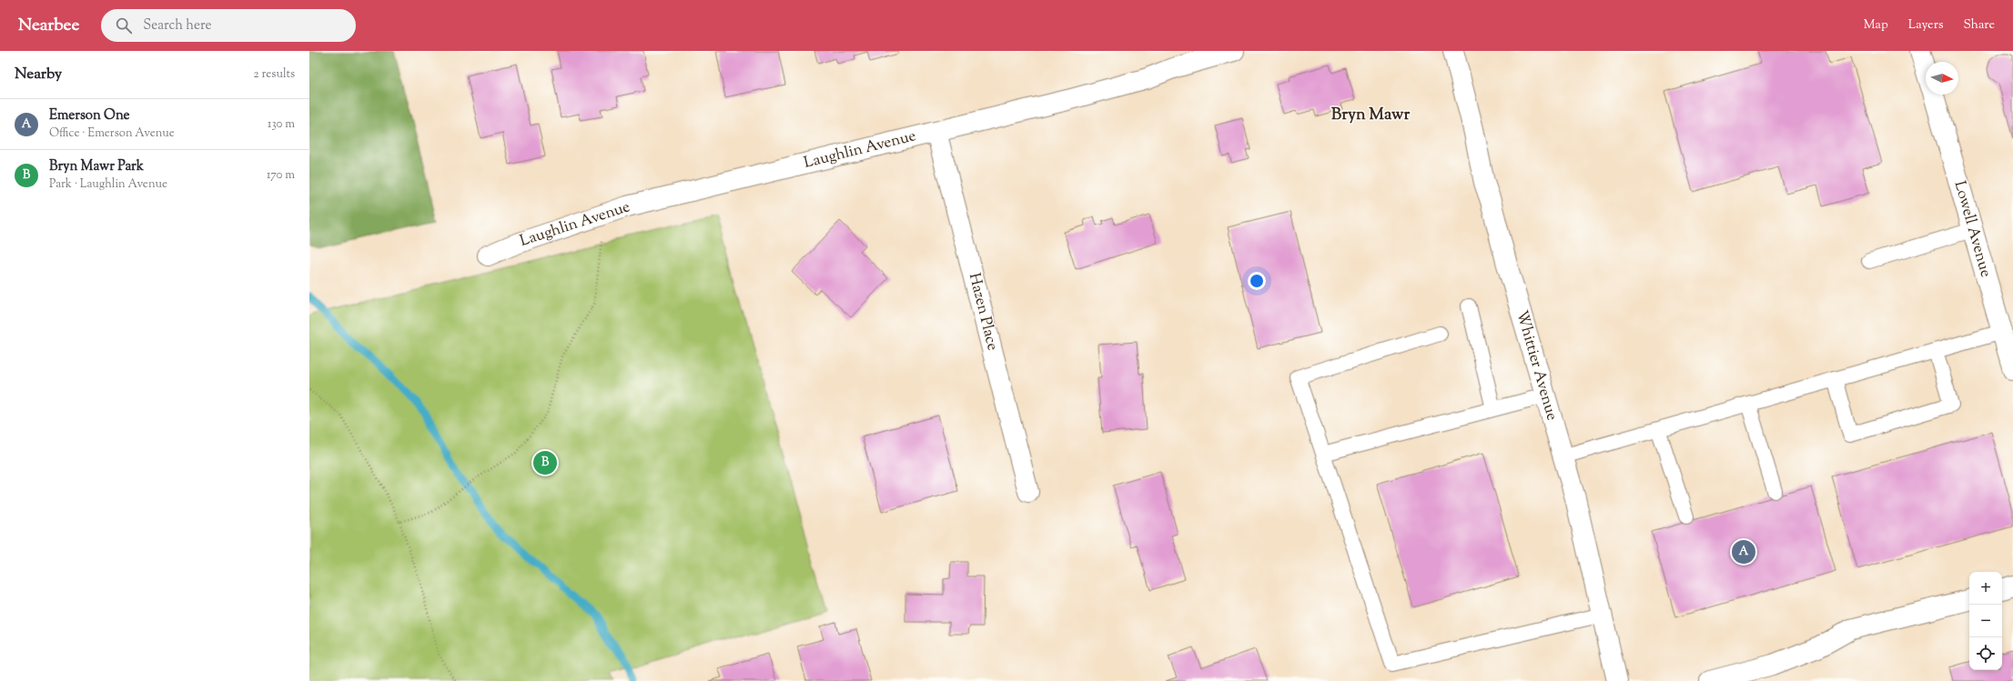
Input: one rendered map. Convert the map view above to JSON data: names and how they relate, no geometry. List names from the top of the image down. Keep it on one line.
{"streets":{"street":["Laughlin Avenue","Lowell Avenue","Hazen Place","Whittier Avenue"]},"crossings":[["Laughlin Avenue","Hazen Place"]],"districts":["Bryn Mawr"],"north":"right","page":{"header":"Nearbee","search":"Search here","nav":["Map","Layers","Share"],"heading":["Nearby","2 results"],"list":[{"mark":"A","name":"Emerson One","note":"Office · Emerson Avenue","value":"130 m"},{"mark":"B","name":"Bryn Mawr Park","note":"Park · Laughlin Avenue","value":"170 m"}],"pins":["B","A"],"map_buttons":["+","−"]}}
